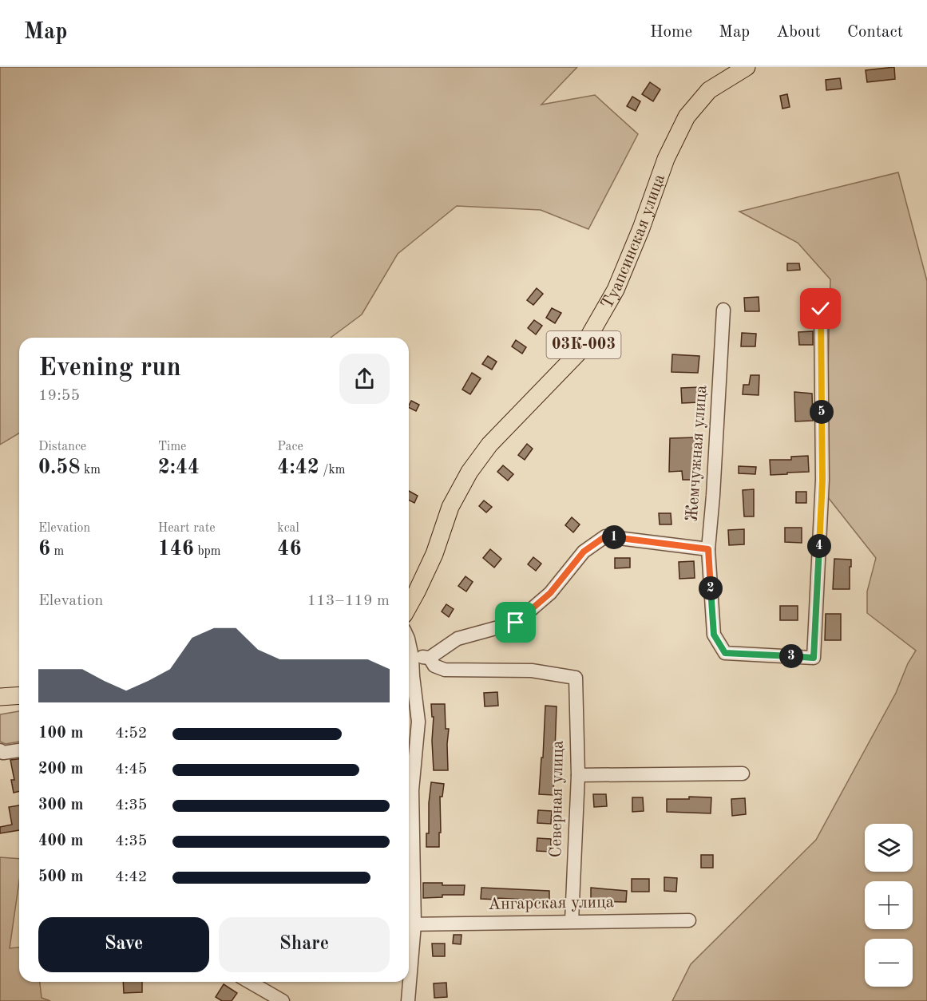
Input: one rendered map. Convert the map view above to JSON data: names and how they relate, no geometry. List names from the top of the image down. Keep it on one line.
{"streets":{"main road":["Туапсинская улица","03К-003"],"street":["Жемчужная улица","Северная улица","Ангарская улица"]},"crossings":[["Северная улица","Ангарская улица"]],"page":{"header":"Map","nav":["Home","Map","About","Contact"],"heading":["Evening run","19:55"],"pins":["5","1","4","2","3"],"stats":[["Distance","0.58 km"],["Time","2:44"],["Pace","4:42 /km"],["Elevation","6 m"],["Heart rate","146 bpm"],["kcal","46"]],"chart":["Elevation","113–119 m"],"list":[{"name":"100 m","note":"4:52"},{"name":"200 m","note":"4:45"},{"name":"300 m","note":"4:35"},{"name":"400 m","note":"4:35"},{"name":"500 m","note":"4:42"}],"map_buttons":["+","−"],"buttons":["Save","Share"]}}
